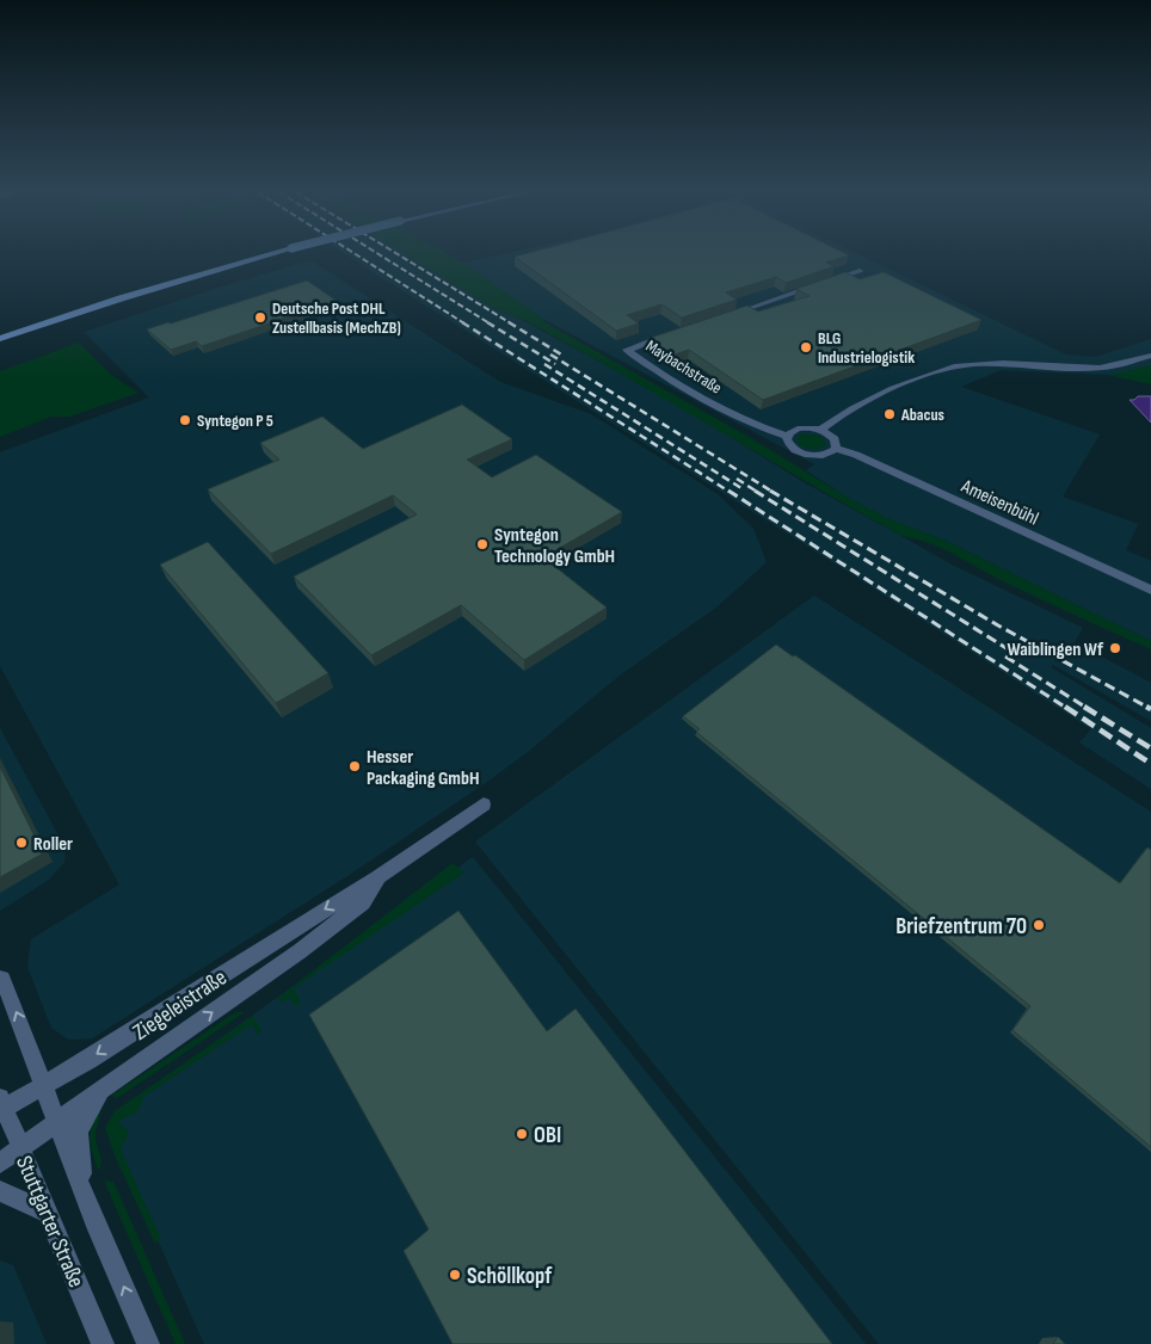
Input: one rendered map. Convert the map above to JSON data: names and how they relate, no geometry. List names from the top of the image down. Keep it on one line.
{"streets":{"street":["Maybachstraße","Ameisenbühl","Ziegeleistraße","Stuttgarter Straße"]},"crossings":[["Ziegeleistraße","Stuttgarter Straße"]],"places":["Deutsche Post DHL Zustellbasis (MechZB)","BLG Industrielogistik","Abacus","Syntegon P 5","Syntegon Technology GmbH","Waiblingen Wf","Hesser Packaging GmbH","Roller","Briefzentrum 70","OBI","Schöllkopf"]}
